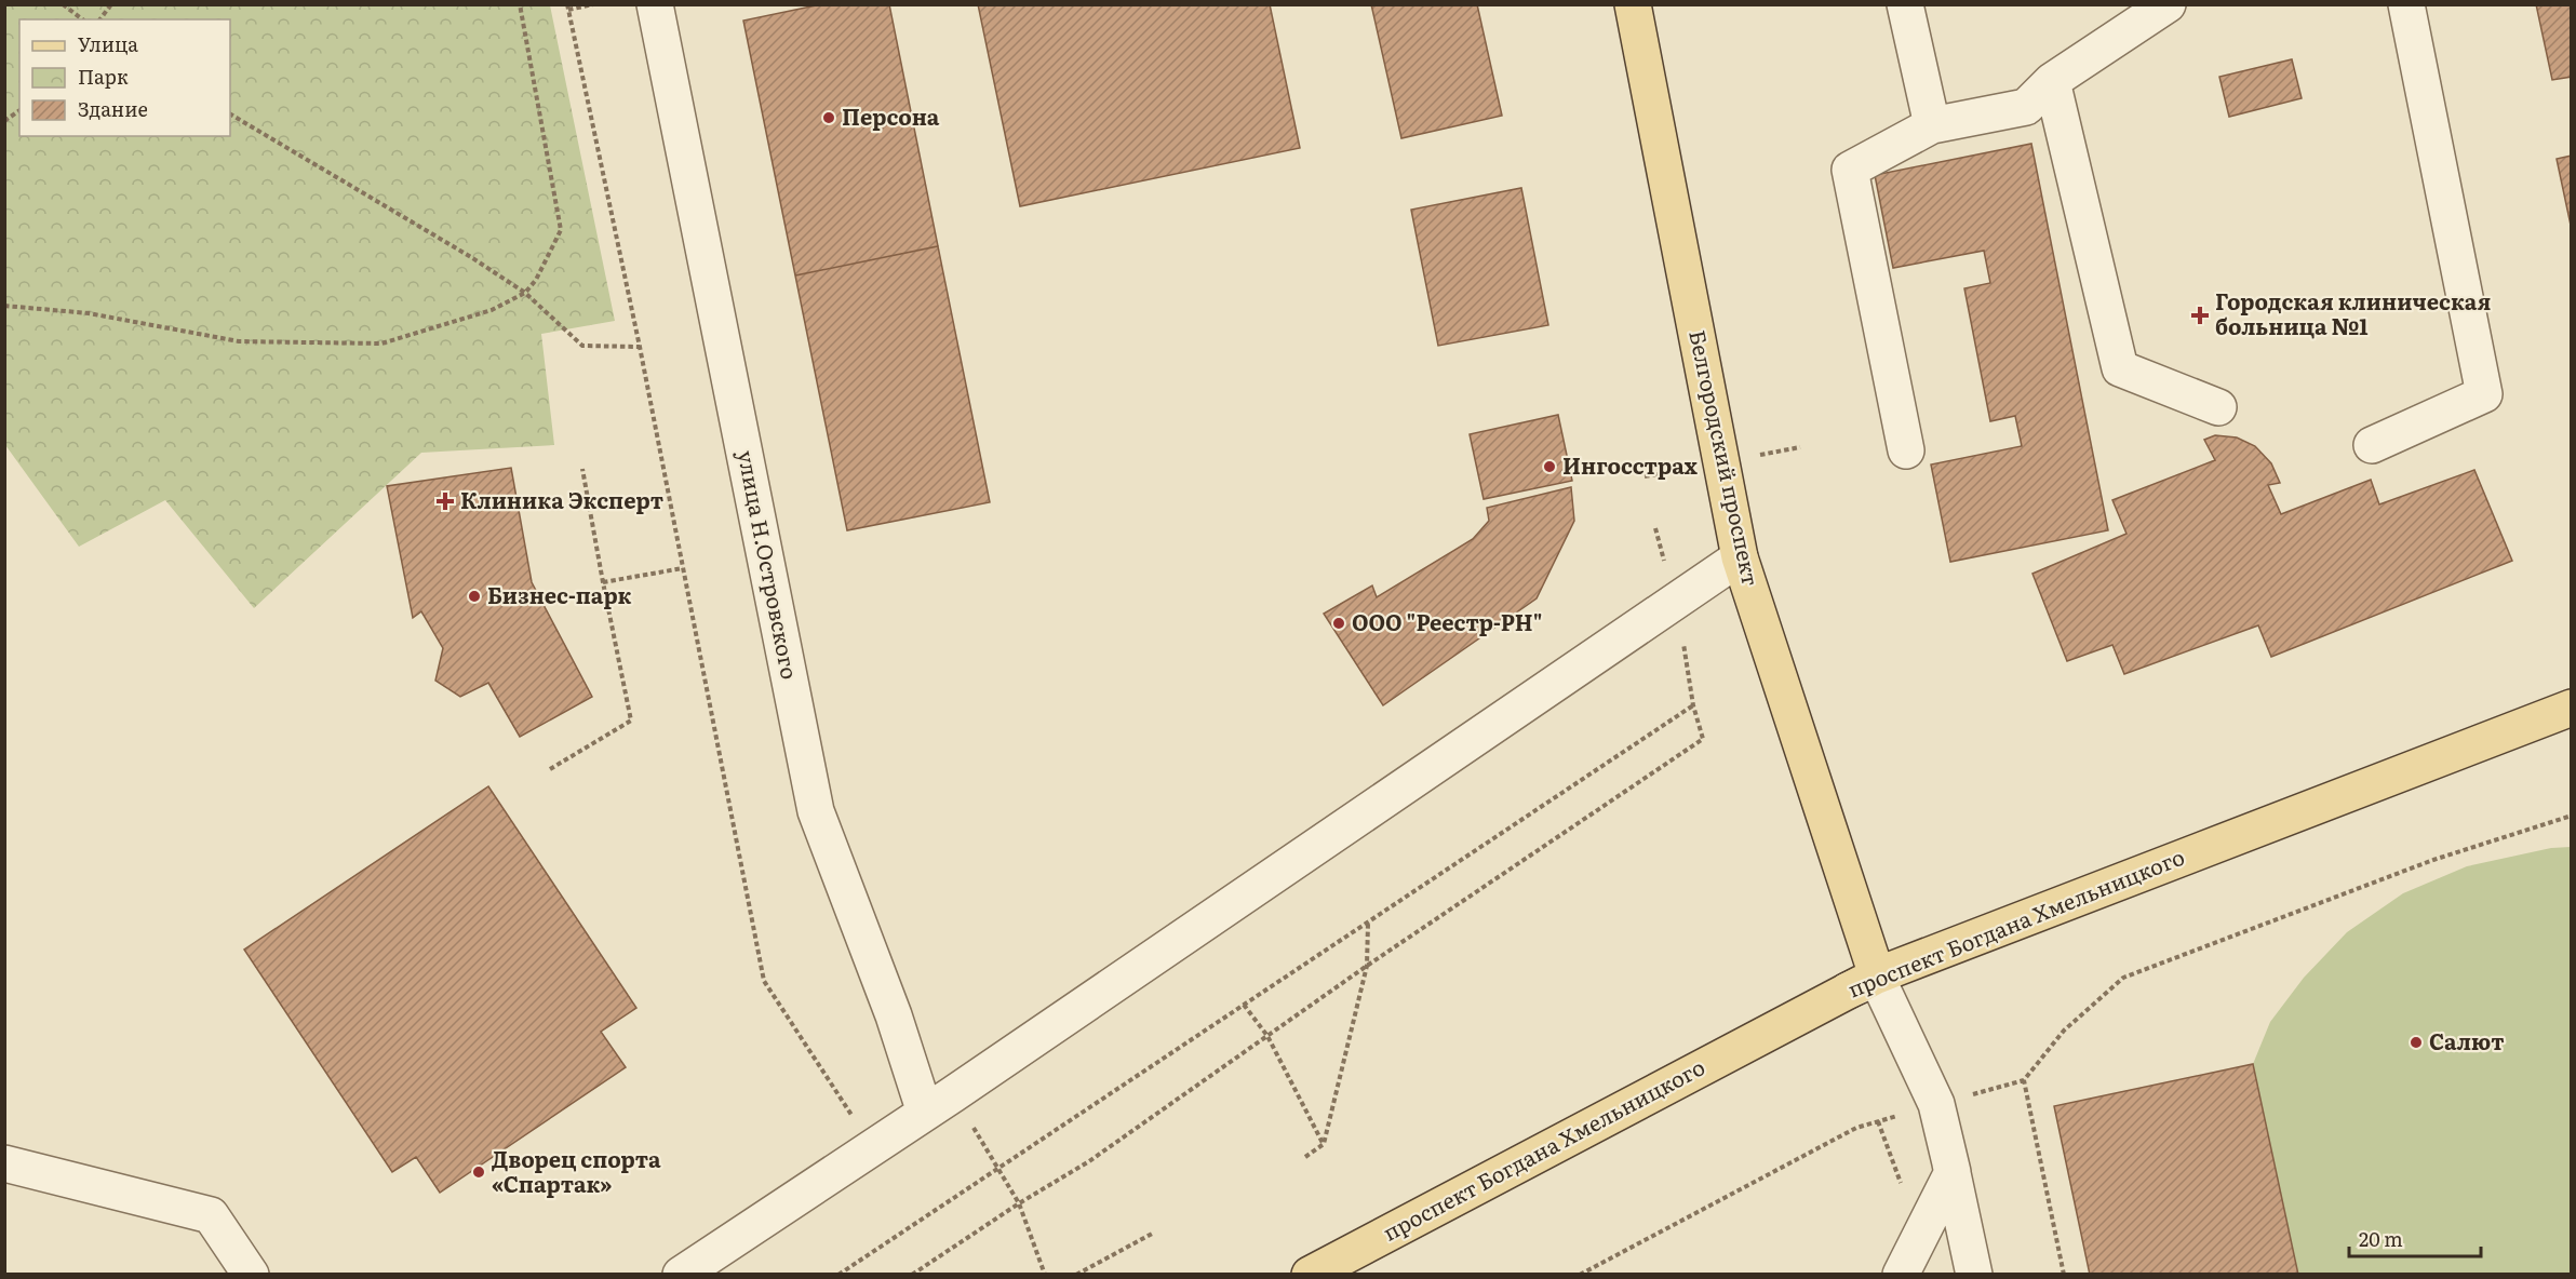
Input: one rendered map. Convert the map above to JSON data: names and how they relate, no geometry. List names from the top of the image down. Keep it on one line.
{"streets":{"main road":["Белгородский проспект","проспект Богдана Хмельницкого"],"street":["улица Н.Островского"]},"crossings":[["Белгородский проспект","проспект Богдана Хмельницкого"]],"places":{"other":["Персона","Ингосстрах","Бизнес-парк","ООО \"Реестр-РН\"","Салют","Дворец спорта «Спартак»"],"health":["Городская клиническая больница №1","Клиника Эксперт"]},"legend":["Улица","Парк","Здание"],"scale_bar":"20 m"}
